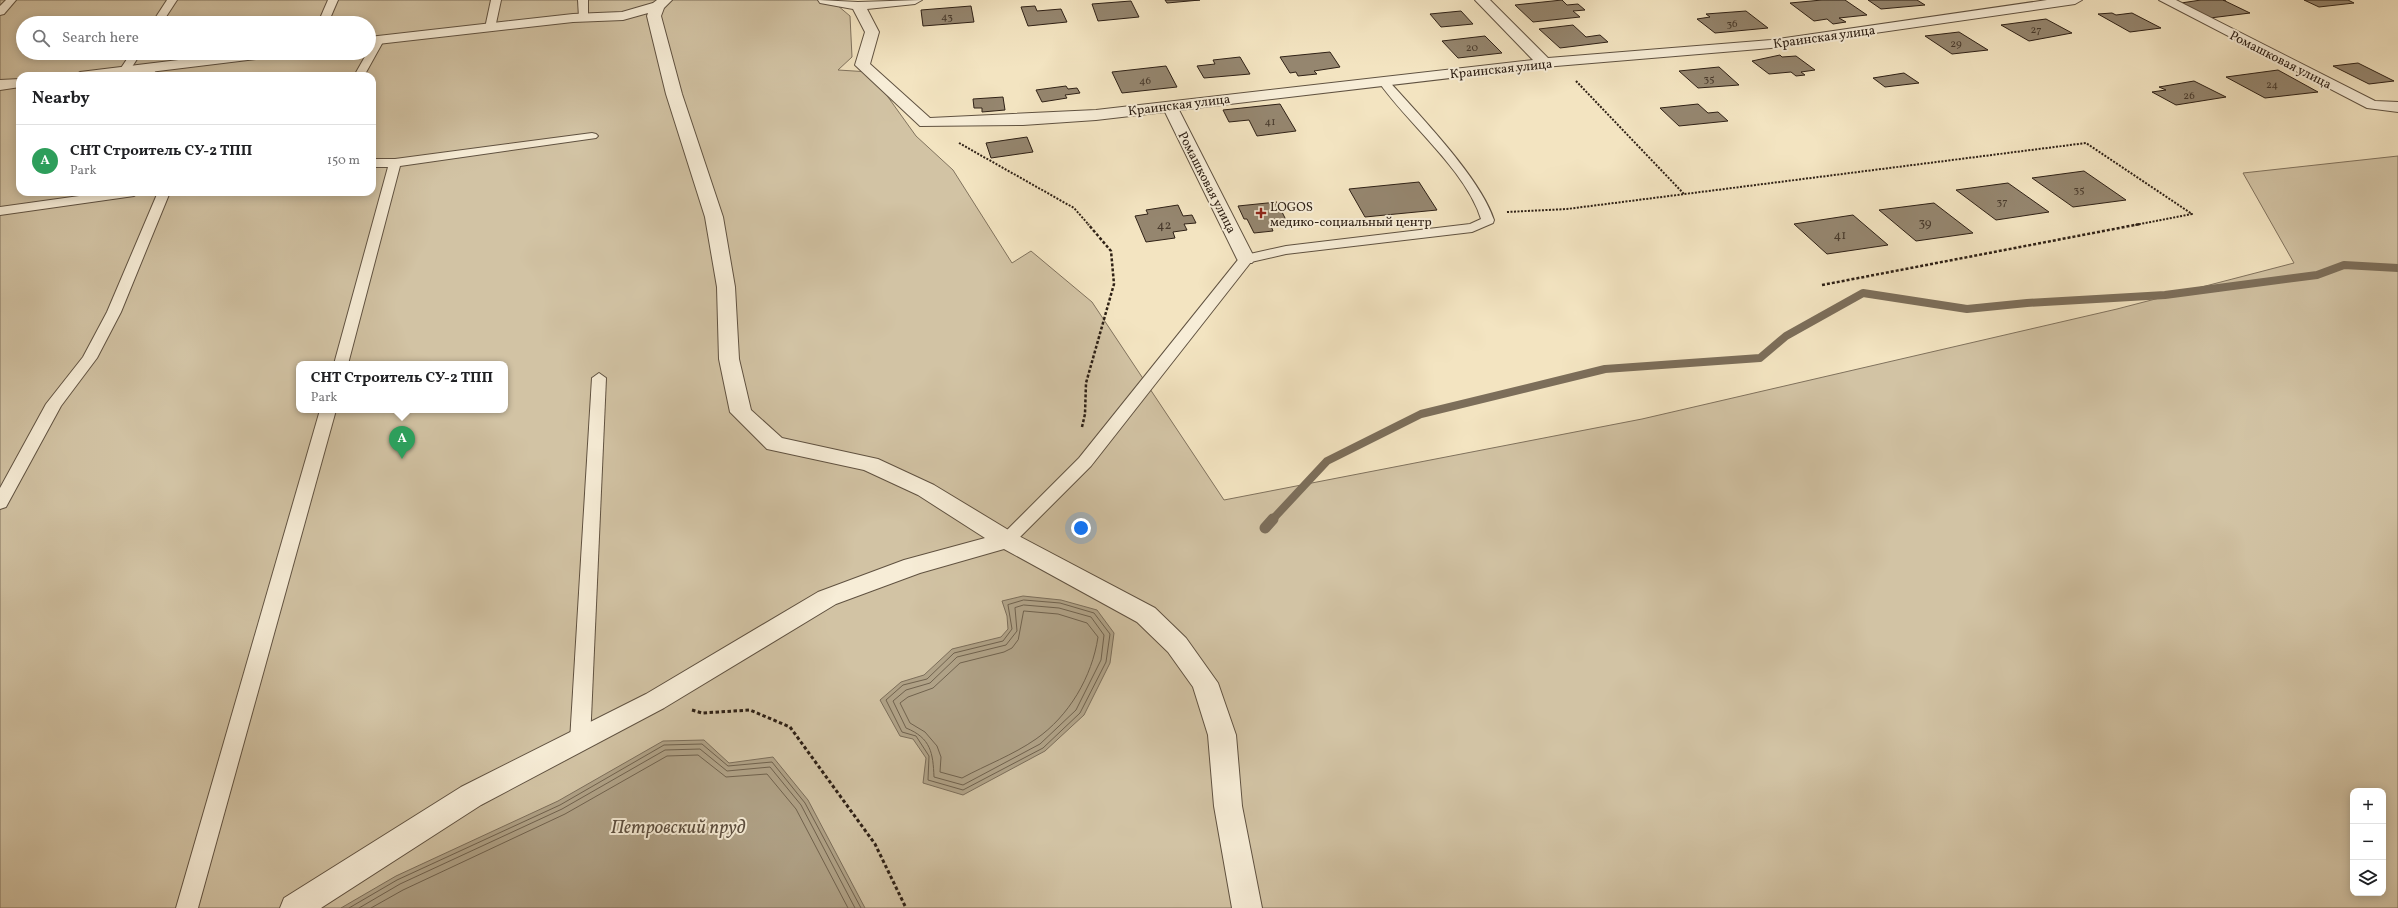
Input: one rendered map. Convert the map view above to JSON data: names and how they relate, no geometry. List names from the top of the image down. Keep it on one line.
{"streets":{"street":["Краинская улица","Ромашковая улица"]},"crossings":[["Краинская улица","Ромашковая улица"]],"water":["Петровский пруд"],"places":{"health":["LOGOS медико-социальный центр"]},"house_numbers":["43","36","27","29","20","35","46","24","26","41","35","37","39","42","41"],"page":{"search":"Search here","heading":"Nearby","list":[{"mark":"A","name":"СНТ Строитель СУ-2 ТПП","note":"Park","value":"150 m"}],"popup":["СНТ Строитель СУ-2 ТПП","Park"],"pins":"A","map_buttons":["+","−"]}}
